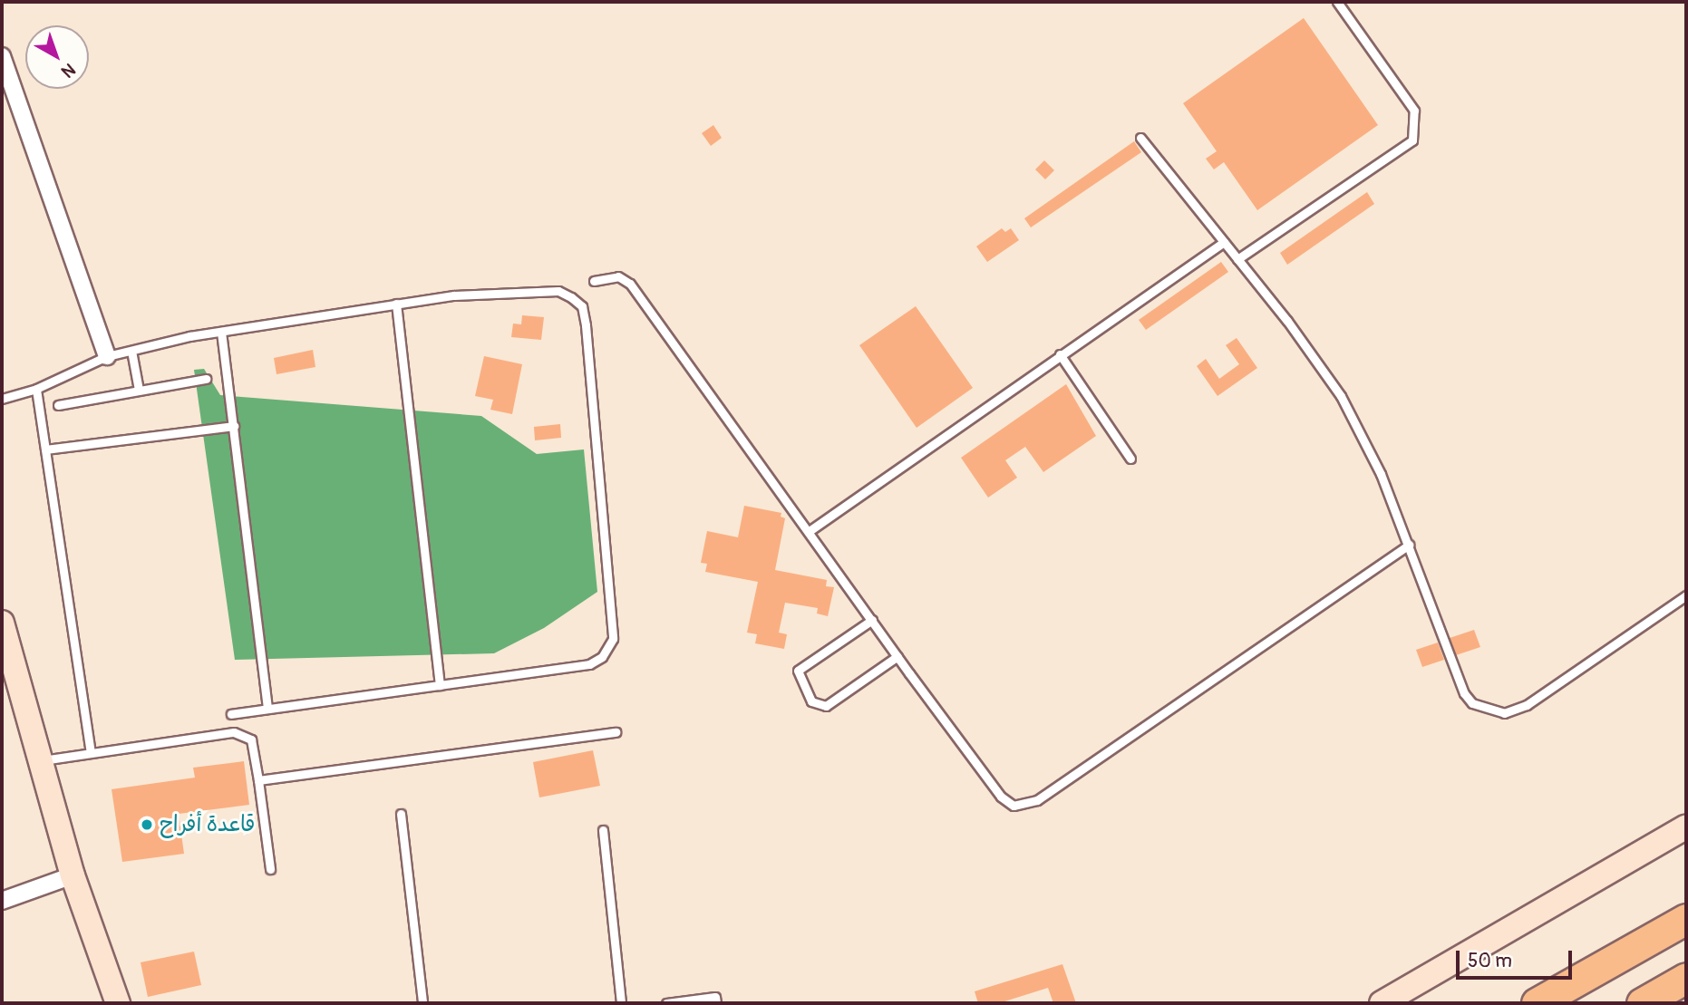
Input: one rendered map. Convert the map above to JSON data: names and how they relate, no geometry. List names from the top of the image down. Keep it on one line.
{"places":["قاعدة أفراح"],"scale_bar":"50 m","north":"bottom right"}
